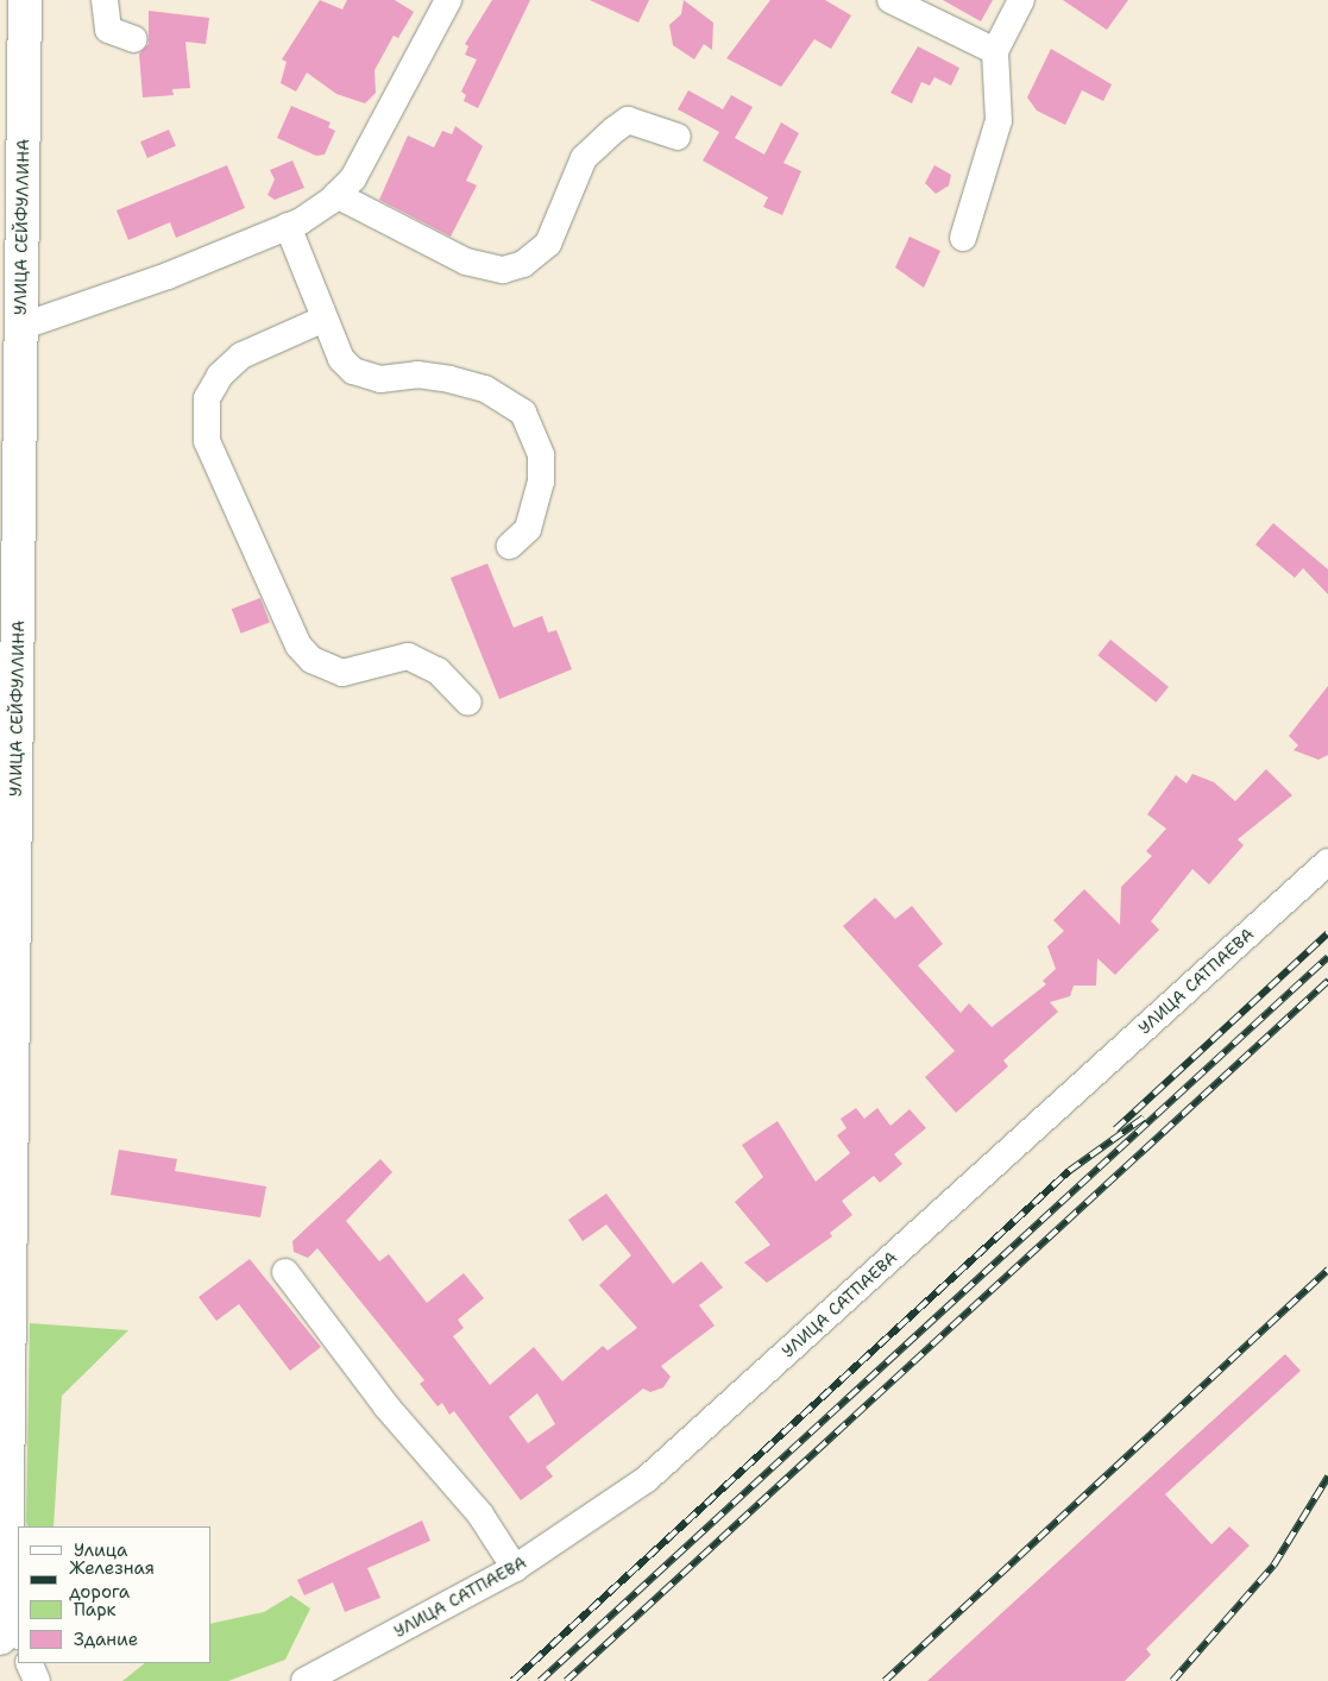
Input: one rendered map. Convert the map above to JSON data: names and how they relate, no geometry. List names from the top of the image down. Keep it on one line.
{"streets":{"main road":["УЛИЦА СЕЙФУЛЛИНА"],"street":["УЛИЦА САТПАЕВА"]},"legend":["Улица","Железная дорога","Парк","Здание"]}
